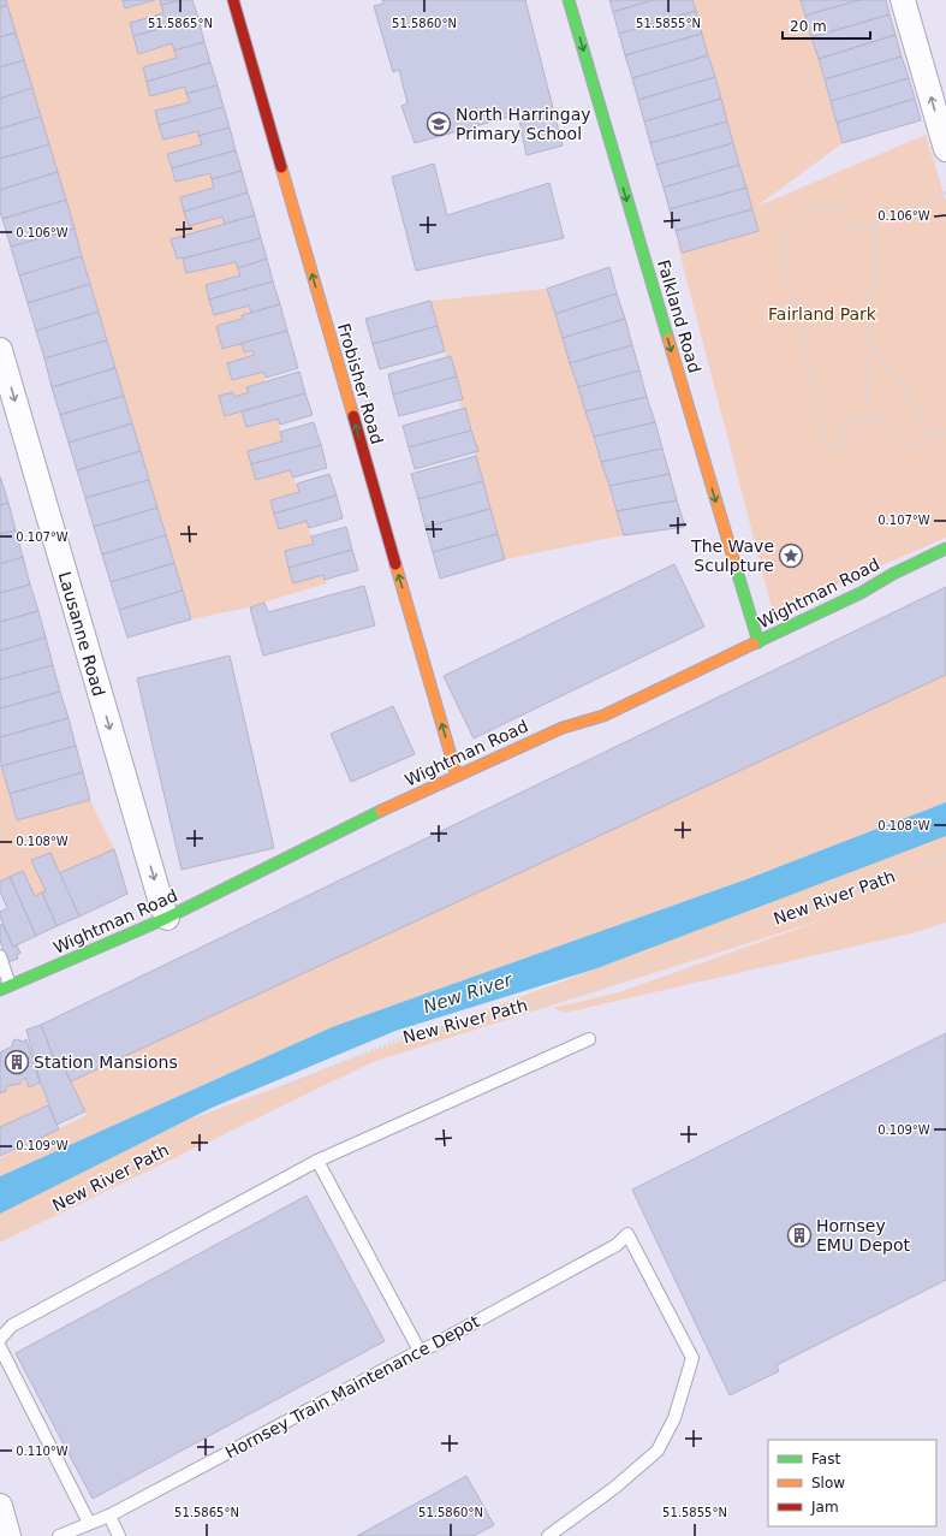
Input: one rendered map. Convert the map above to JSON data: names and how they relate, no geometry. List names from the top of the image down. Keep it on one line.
{"streets":{"street":["Falkland Road","Frobisher Road","Wightman Road","Lausanne Road"],"lane":["Hornsey Train Maintenance Depot"],"path":["New River Path"]},"crossings":[["Falkland Road","Wightman Road"],["Frobisher Road","Wightman Road"],["Wightman Road","Lausanne Road"]],"one_way":["Falkland Road","Frobisher Road","Lausanne Road"],"water":["New River"],"parks":["Fairland Park"],"places":{"school or university":["North Harringay Primary School"],"place":["The Wave Sculpture"],"building":["Station Mansions","Hornsey EMU Depot"]},"legend":["Fast","Slow","Jam"],"scale_bar":"20 m","coordinates":["51.5865°N","51.5860°N","51.5855°N","0.106°W","0.107°W","0.108°W","0.109°W","0.110°W"]}
